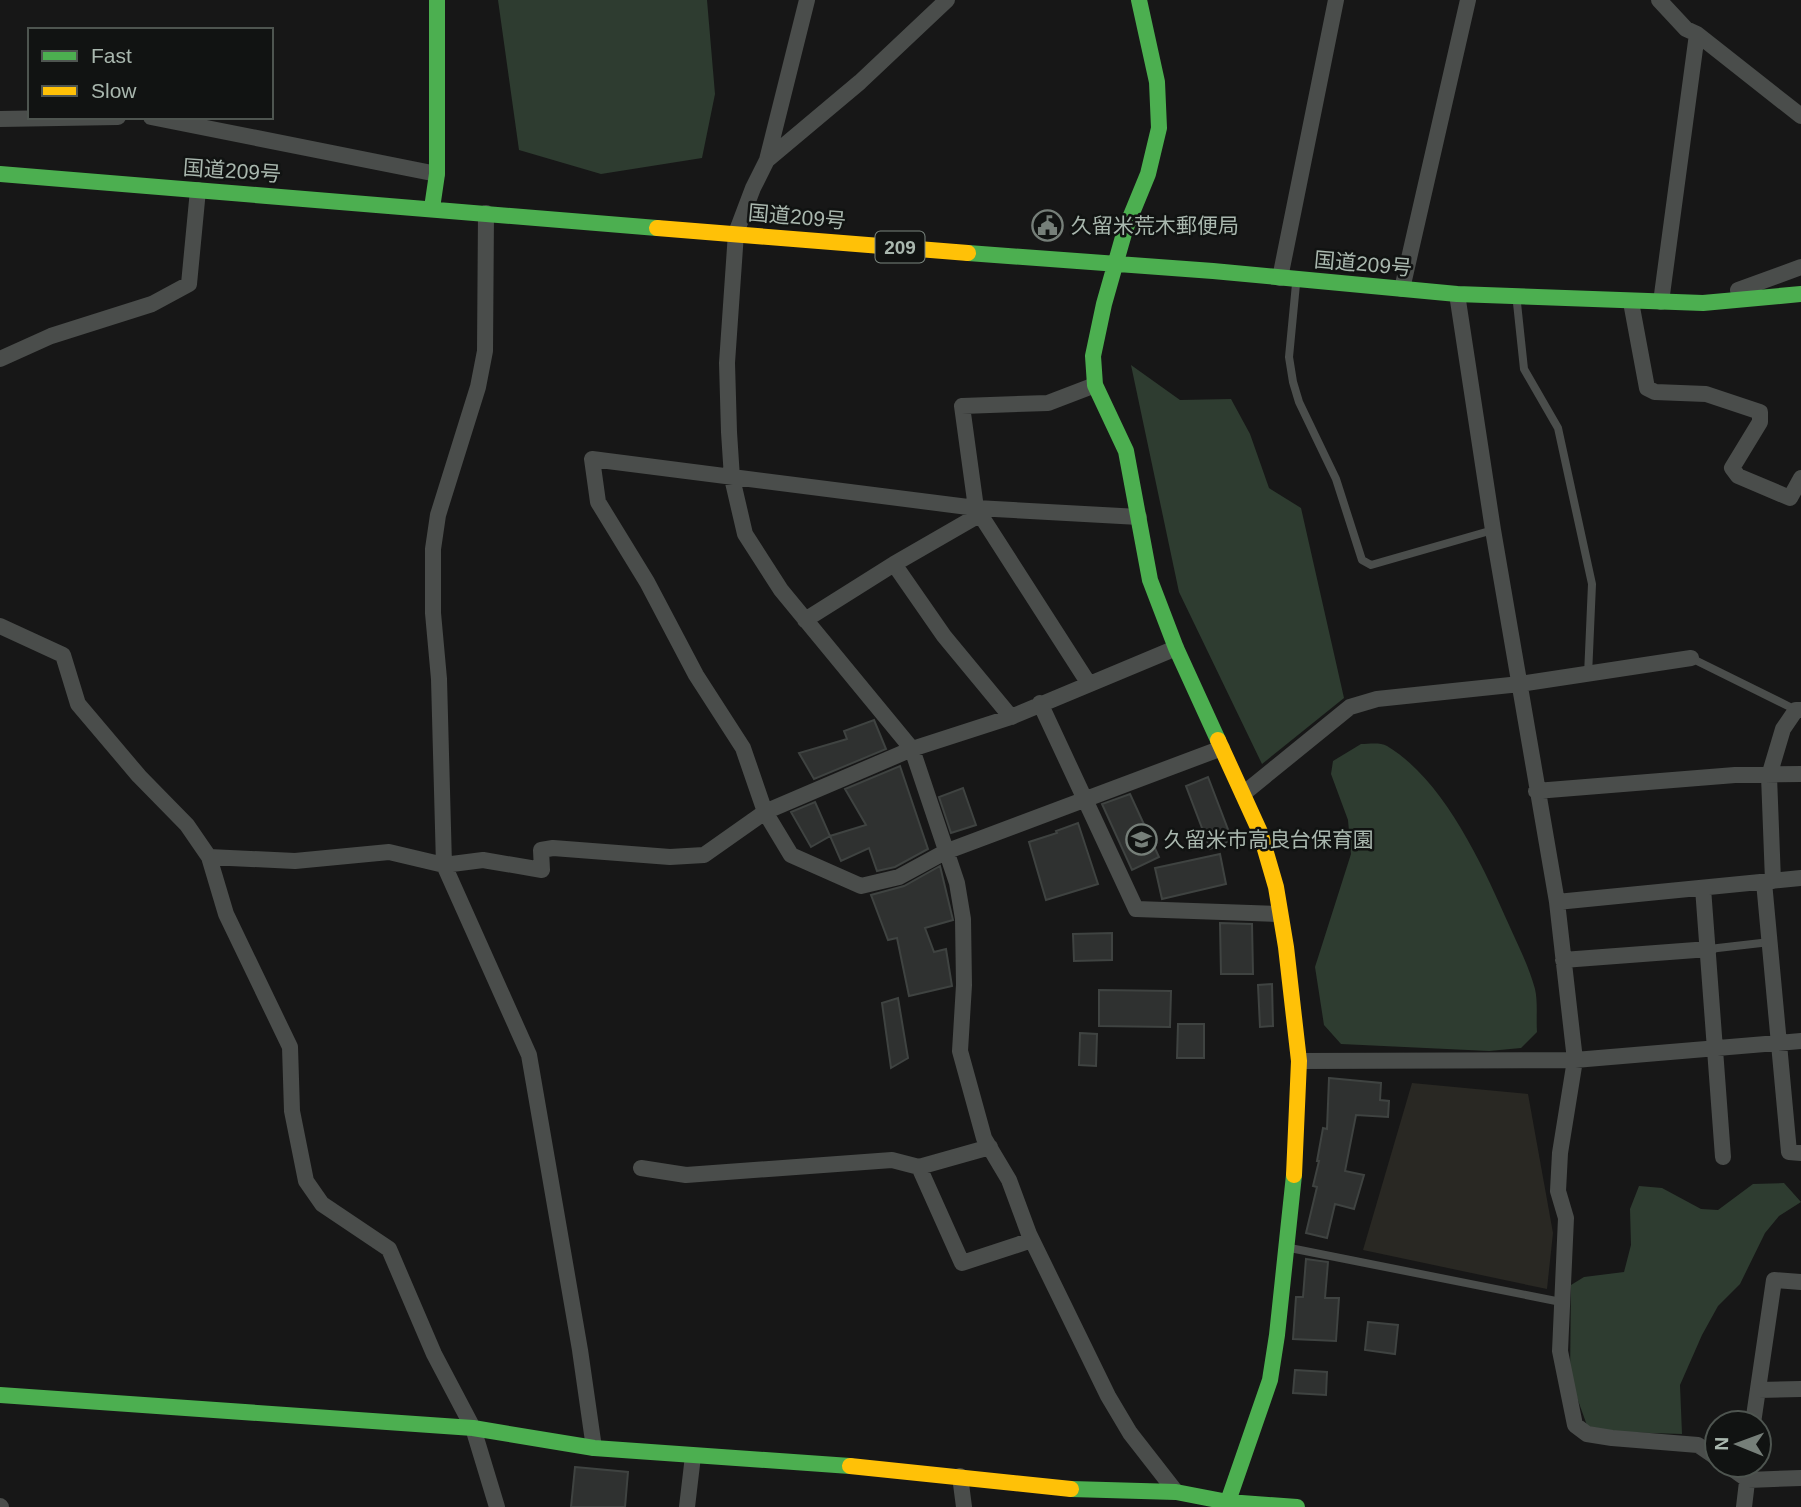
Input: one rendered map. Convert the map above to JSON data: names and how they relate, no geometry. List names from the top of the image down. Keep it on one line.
{"streets":{"main road":["国道209号","209"]},"places":{"public building":["久留米荒木郵便局"],"school or university":["久留米市高良台保育園"]},"legend":["Fast","Slow"],"north":"left"}
